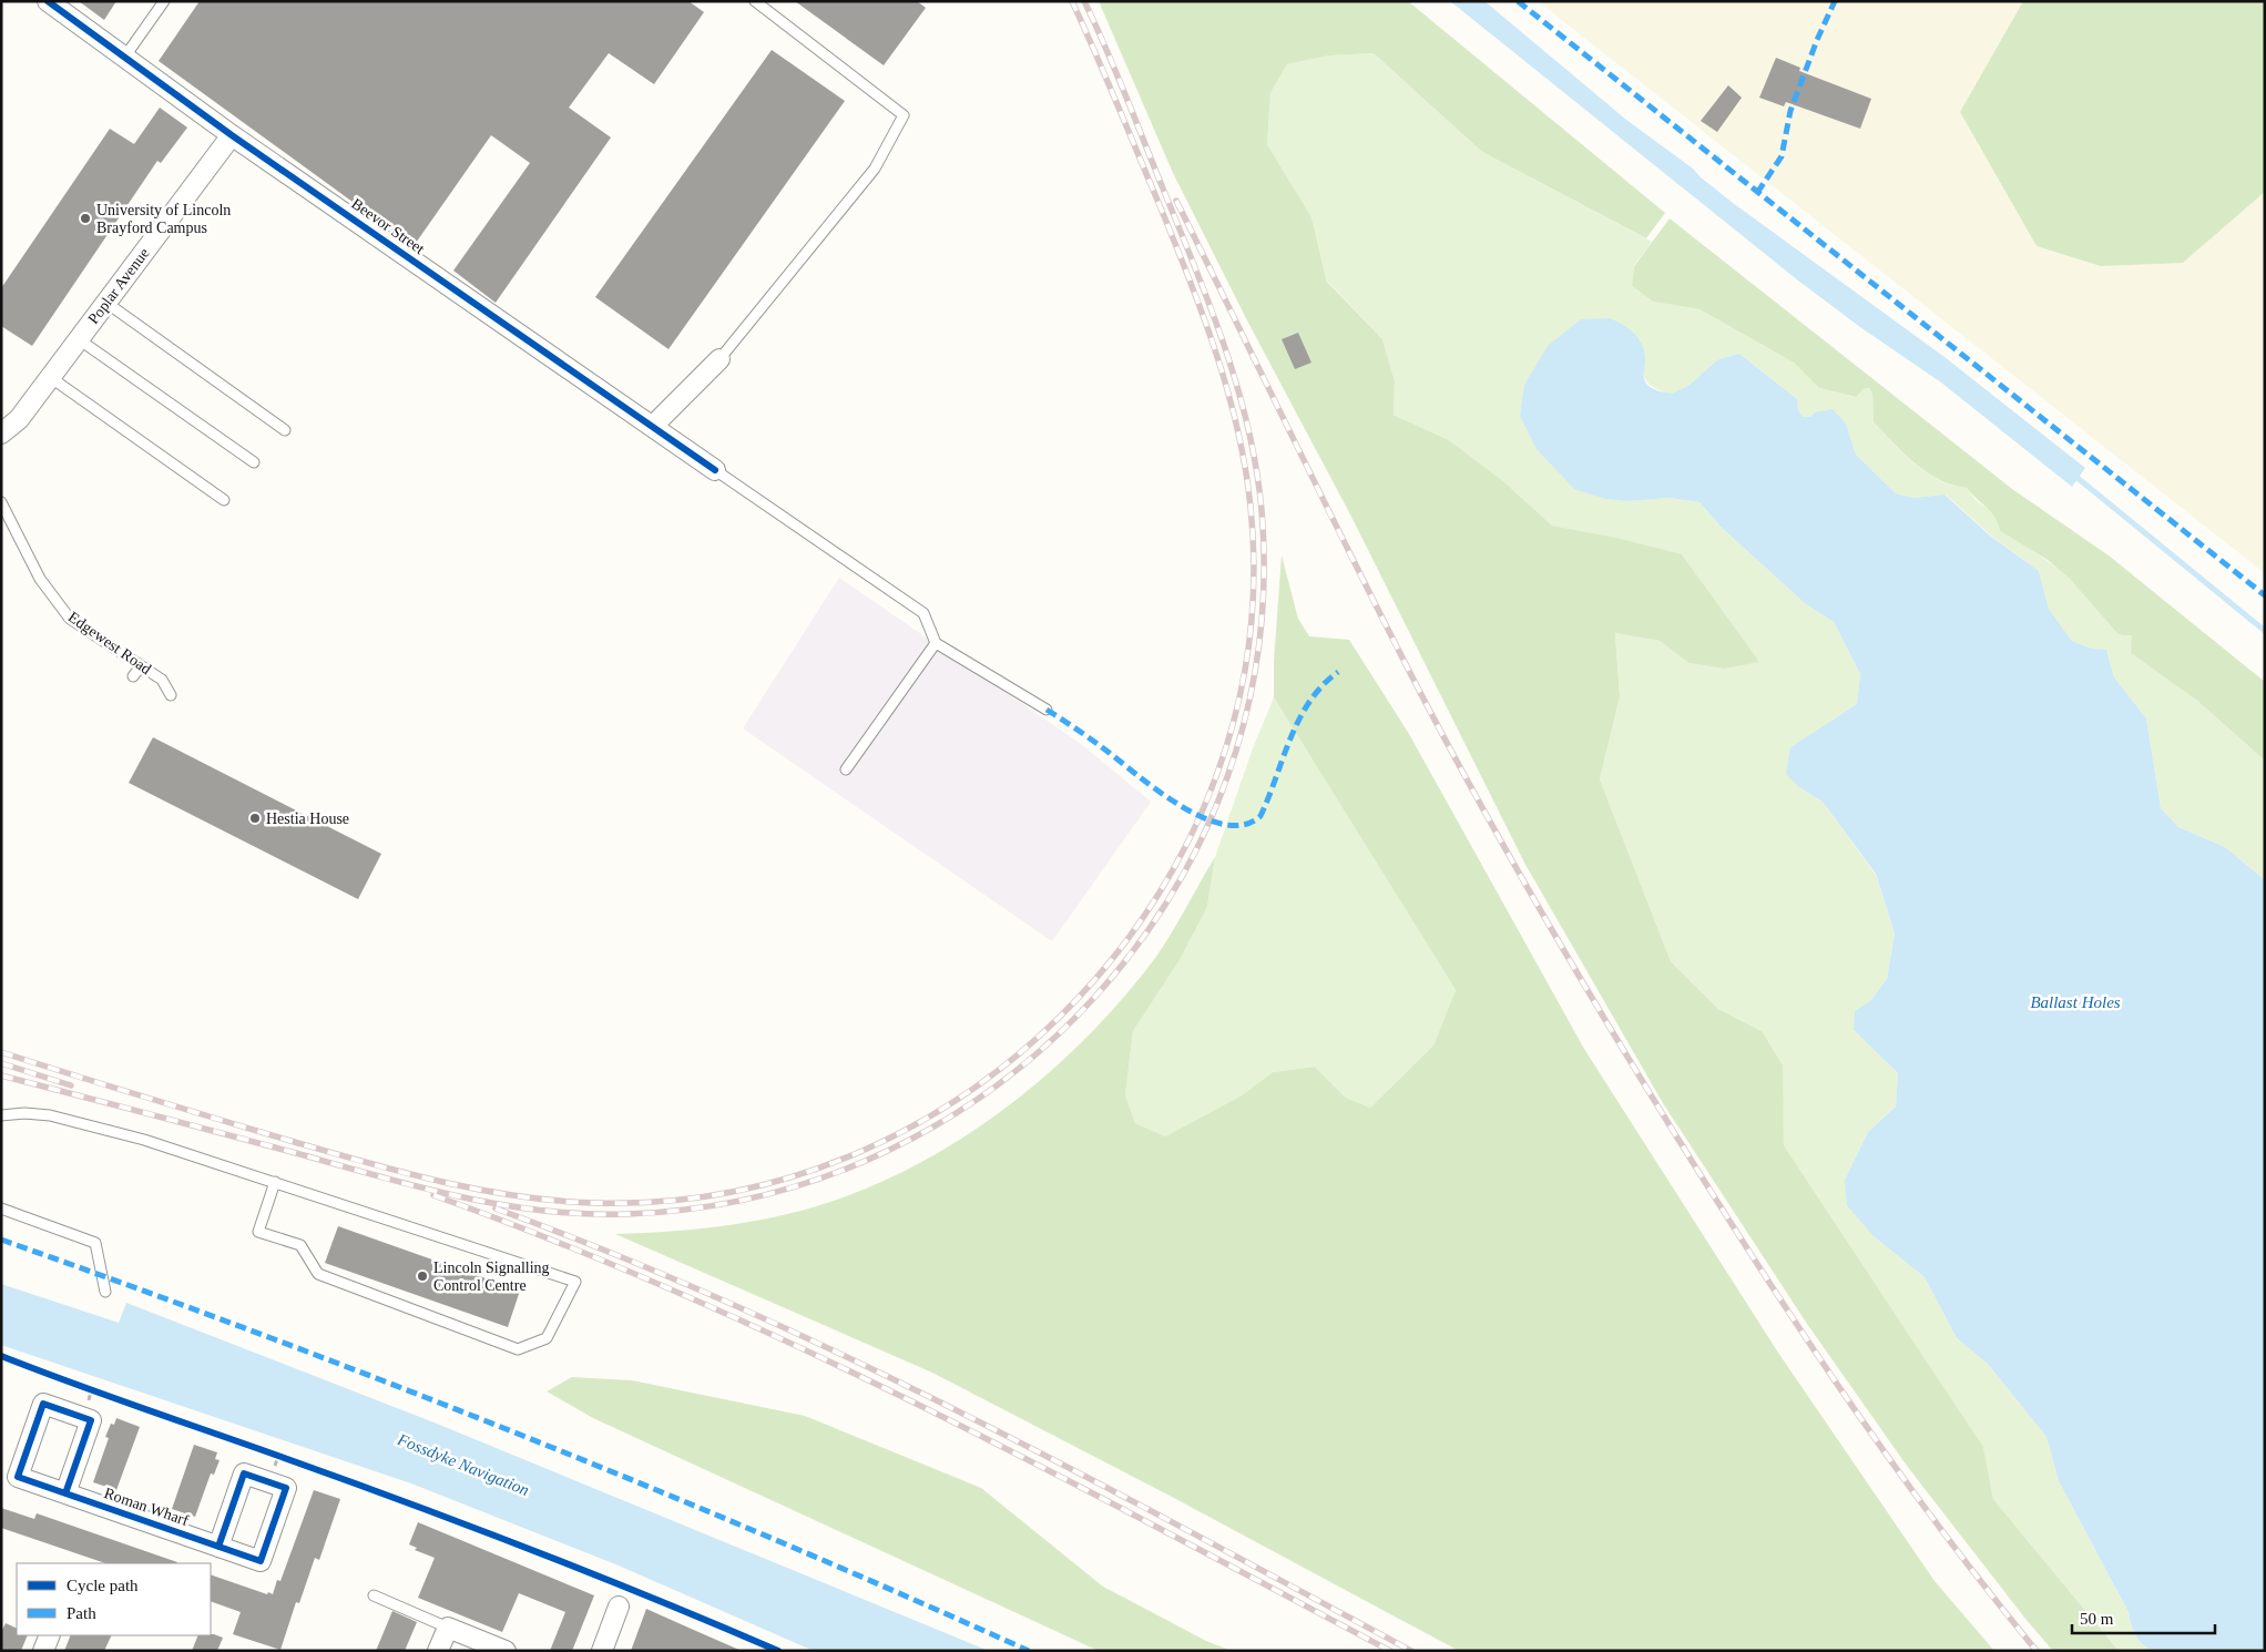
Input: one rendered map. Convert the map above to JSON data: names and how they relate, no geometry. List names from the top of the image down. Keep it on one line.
{"streets":{"street":["Beevor Street","Poplar Avenue","Roman Wharf"],"lane":["Edgewest Road"]},"crossings":[["Beevor Street","Poplar Avenue"]],"water":["Ballast Holes","Fossdyke Navigation"],"places":["University of Lincoln Brayford Campus","Hestia House","Lincoln Signalling Control Centre"],"legend":["Cycle path","Path"],"scale_bar":"50 m"}
